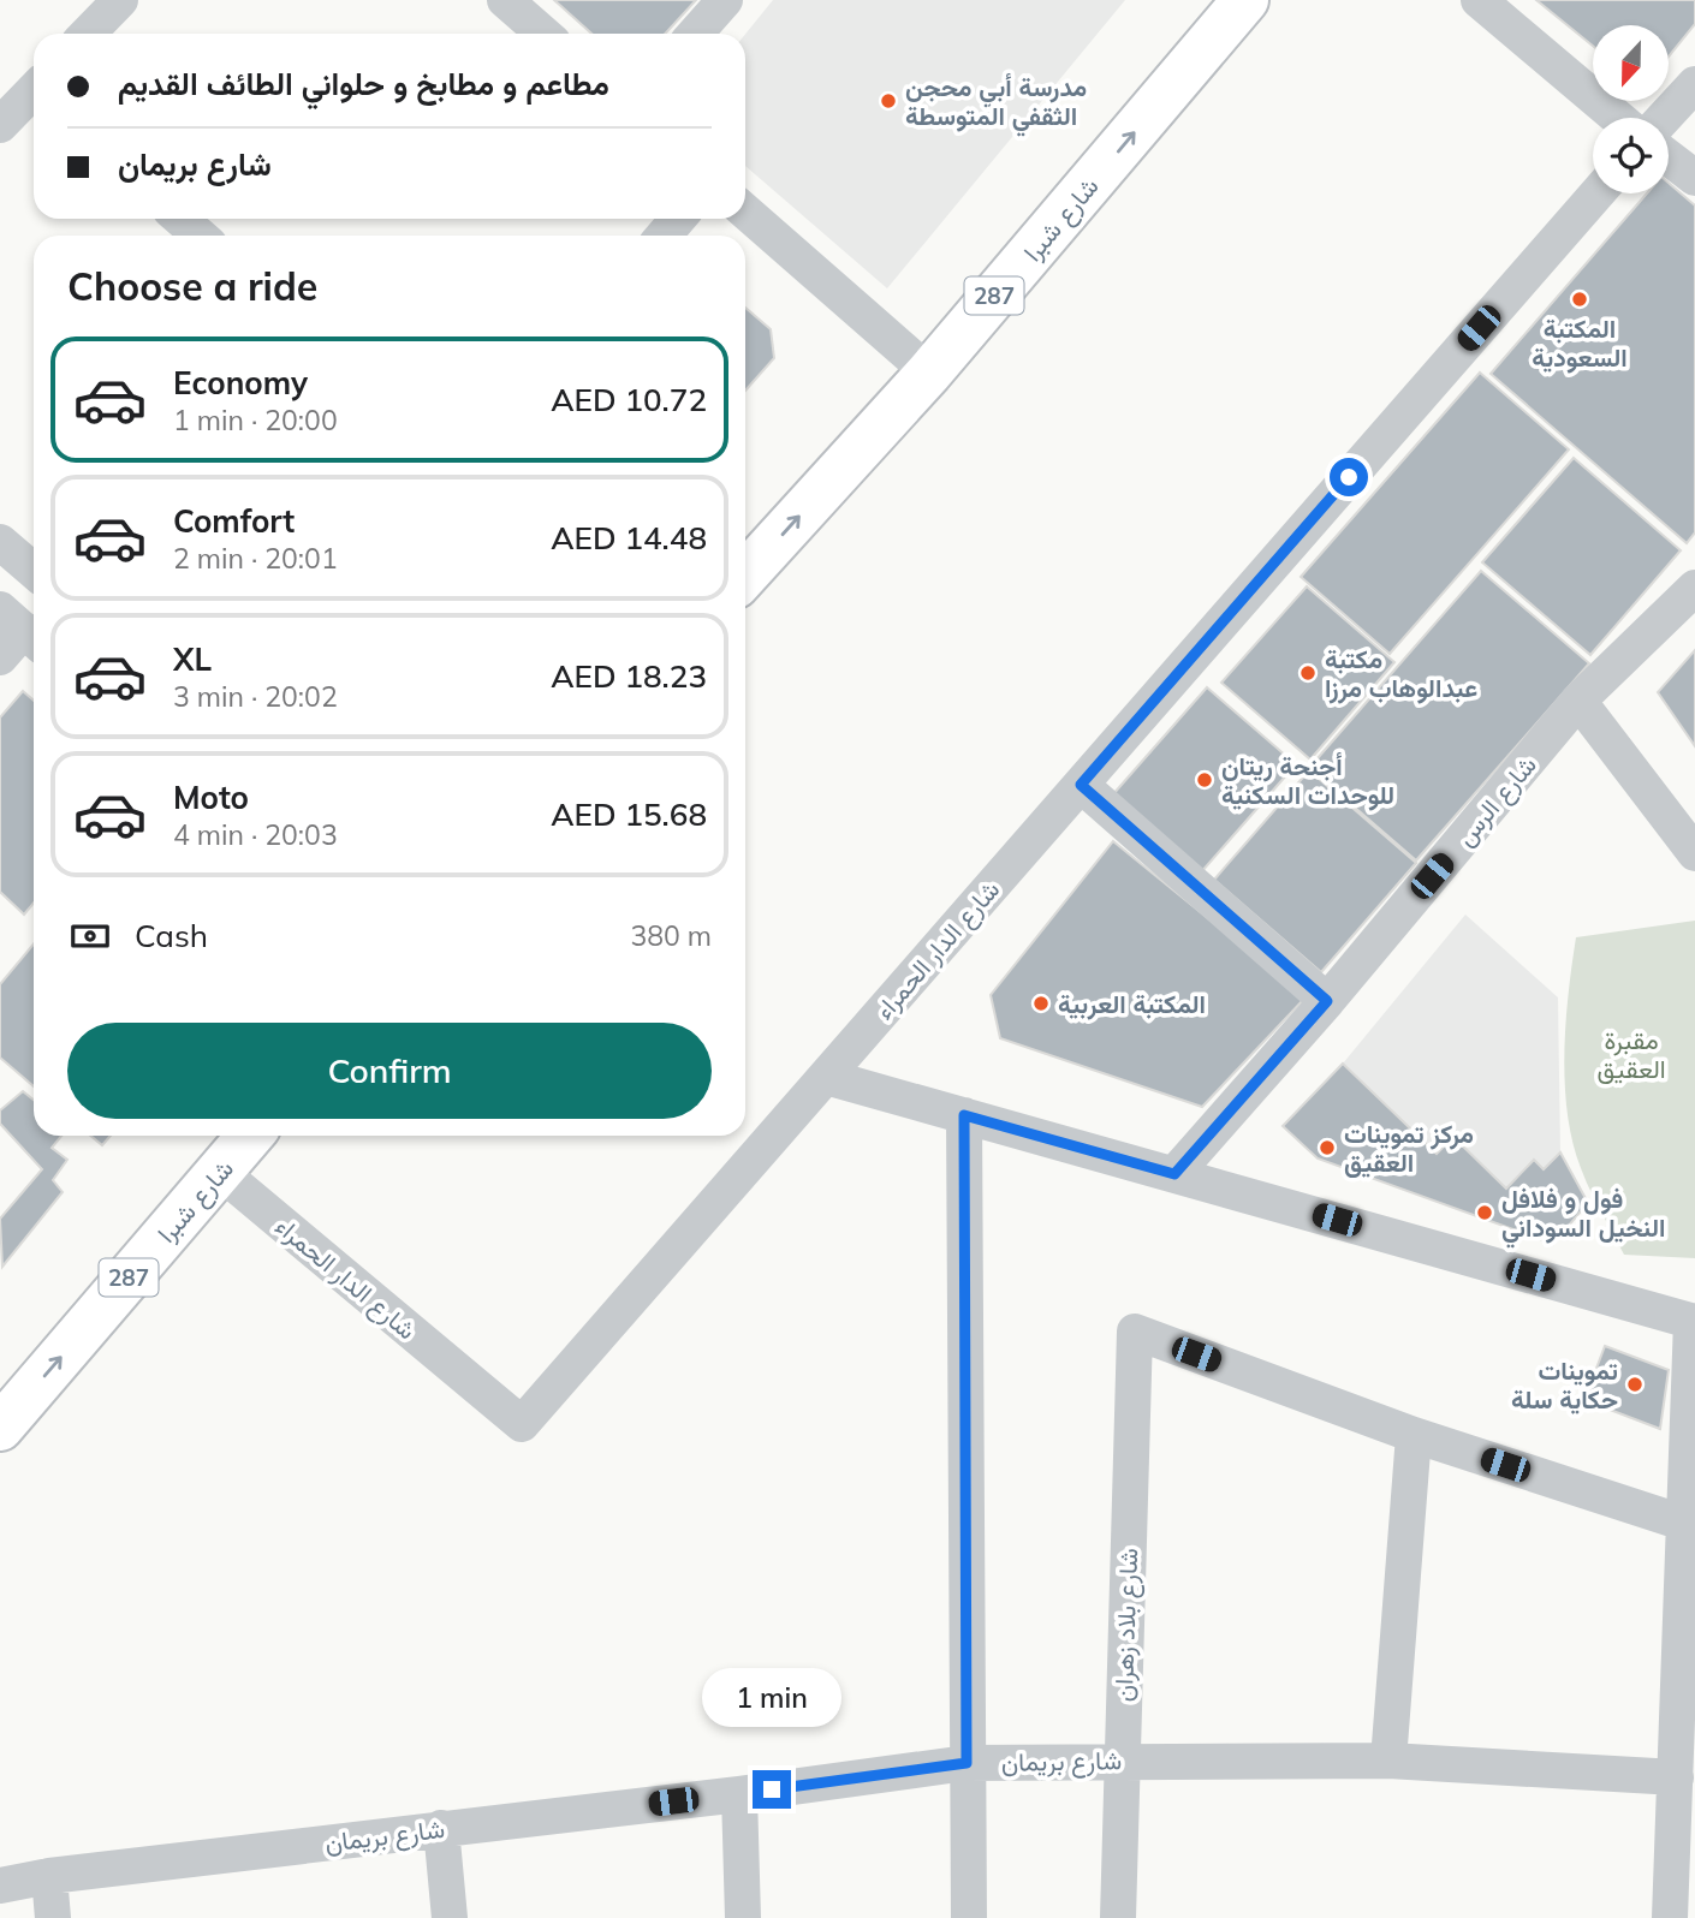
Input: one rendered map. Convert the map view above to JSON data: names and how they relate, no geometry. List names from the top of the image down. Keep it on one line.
{"streets":{"main road":["شارع شبرا","287"],"street":["شارع الرس","شارع الدار الحمراء","شارع بلاد زهران","شارع بريمان"]},"crossings":[["شارع شبرا","شارع الدار الحمراء"],["شارع بلاد زهران","شارع بريمان"]],"one_way":["شارع شبرا"],"parks":["مقبرة العقيق"],"places":["مدرسة أبي محجن الثقفي المتوسطة","المكتبة السعودية","مكتبة عبدالوهاب مرزا","أجنحة ريتان للوحدات السكنية","المكتبة العربية","مركز تموينات العقيق","فول و فلافل النخيل السوداني","تموينات حكاية سلة"],"north":"bottom","page":{"banner":["مطاعم و مطابخ و حلواني الطائف القديم","شارع بريمان"],"heading":"Choose a ride","list":[{"name":"Economy","note":"1 min · 20:00","value":"AED 10.72"},{"name":"Comfort","note":"2 min · 20:01","value":"AED 14.48"},{"name":"XL","note":"3 min · 20:02","value":"AED 18.23"},{"name":"Moto","note":"4 min · 20:03","value":"AED 15.68"}],"pay":["Cash","380 m"],"buttons":"Confirm","bubble":"1 min"}}
